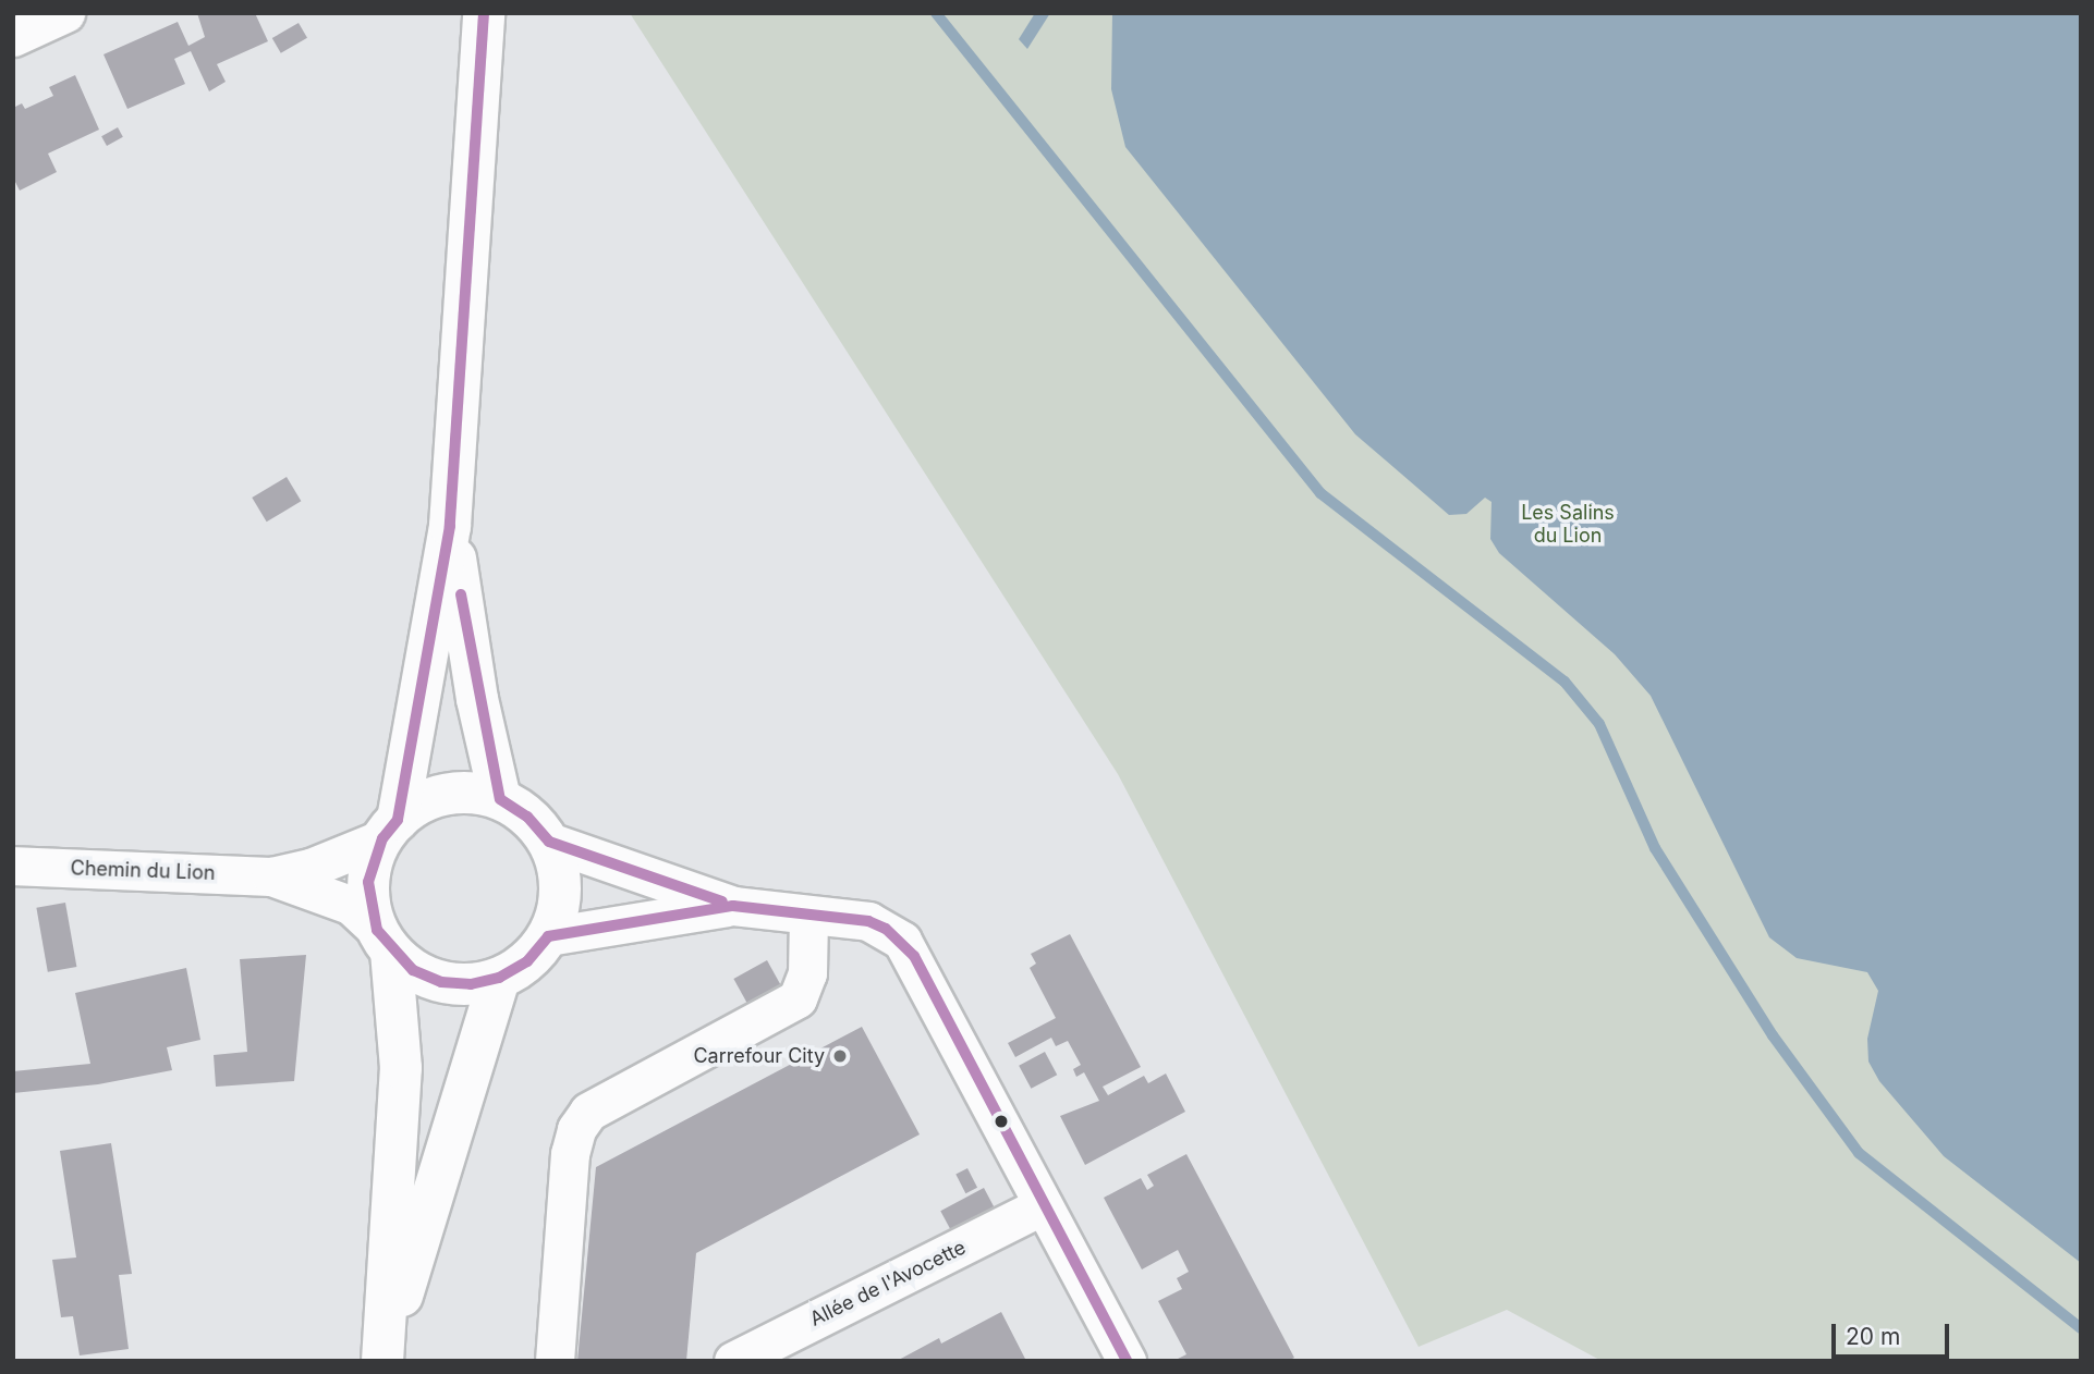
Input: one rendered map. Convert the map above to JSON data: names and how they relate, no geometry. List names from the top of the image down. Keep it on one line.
{"streets":{"street":["Chemin du Lion","Allée de l'Avocette"]},"parks":["Les Salins du Lion"],"places":["Carrefour City"],"scale_bar":"20 m"}
